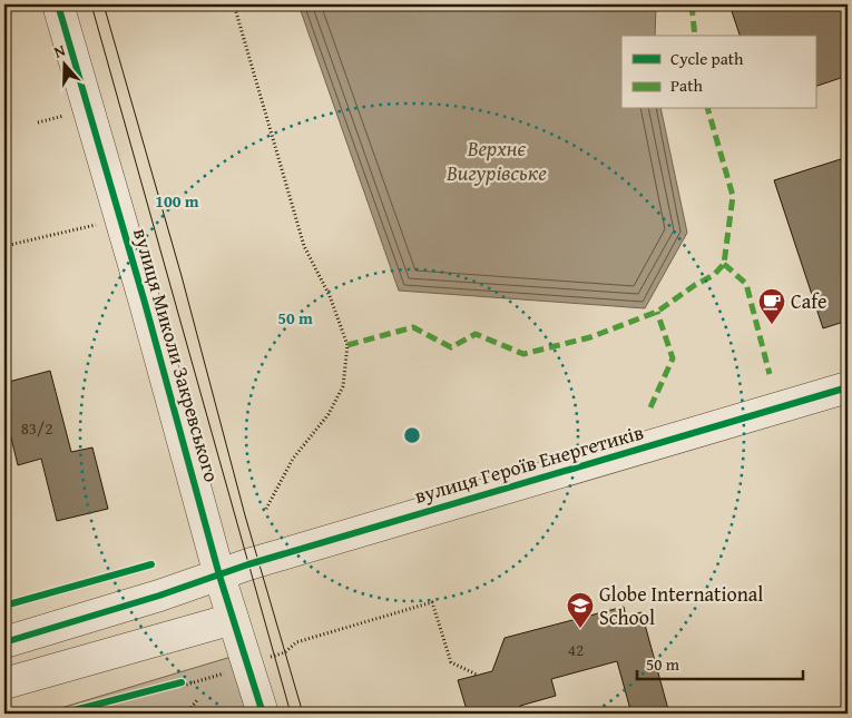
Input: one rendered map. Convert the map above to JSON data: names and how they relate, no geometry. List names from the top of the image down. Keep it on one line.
{"streets":{"street":["вулиця Миколи Закревського","вулиця Героїв Енергетиків"]},"crossings":[["вулиця Миколи Закревського","вулиця Героїв Енергетиків"]],"water":["Верхнє Вигурівське"],"places":{"cafe":["Cafe"],"school or university":["Globe International School"]},"house_numbers":["83/2","42"],"legend":["Cycle path","Path"],"scale_bar":"50 m","north":"top","rings":["100 m","50 m"]}
